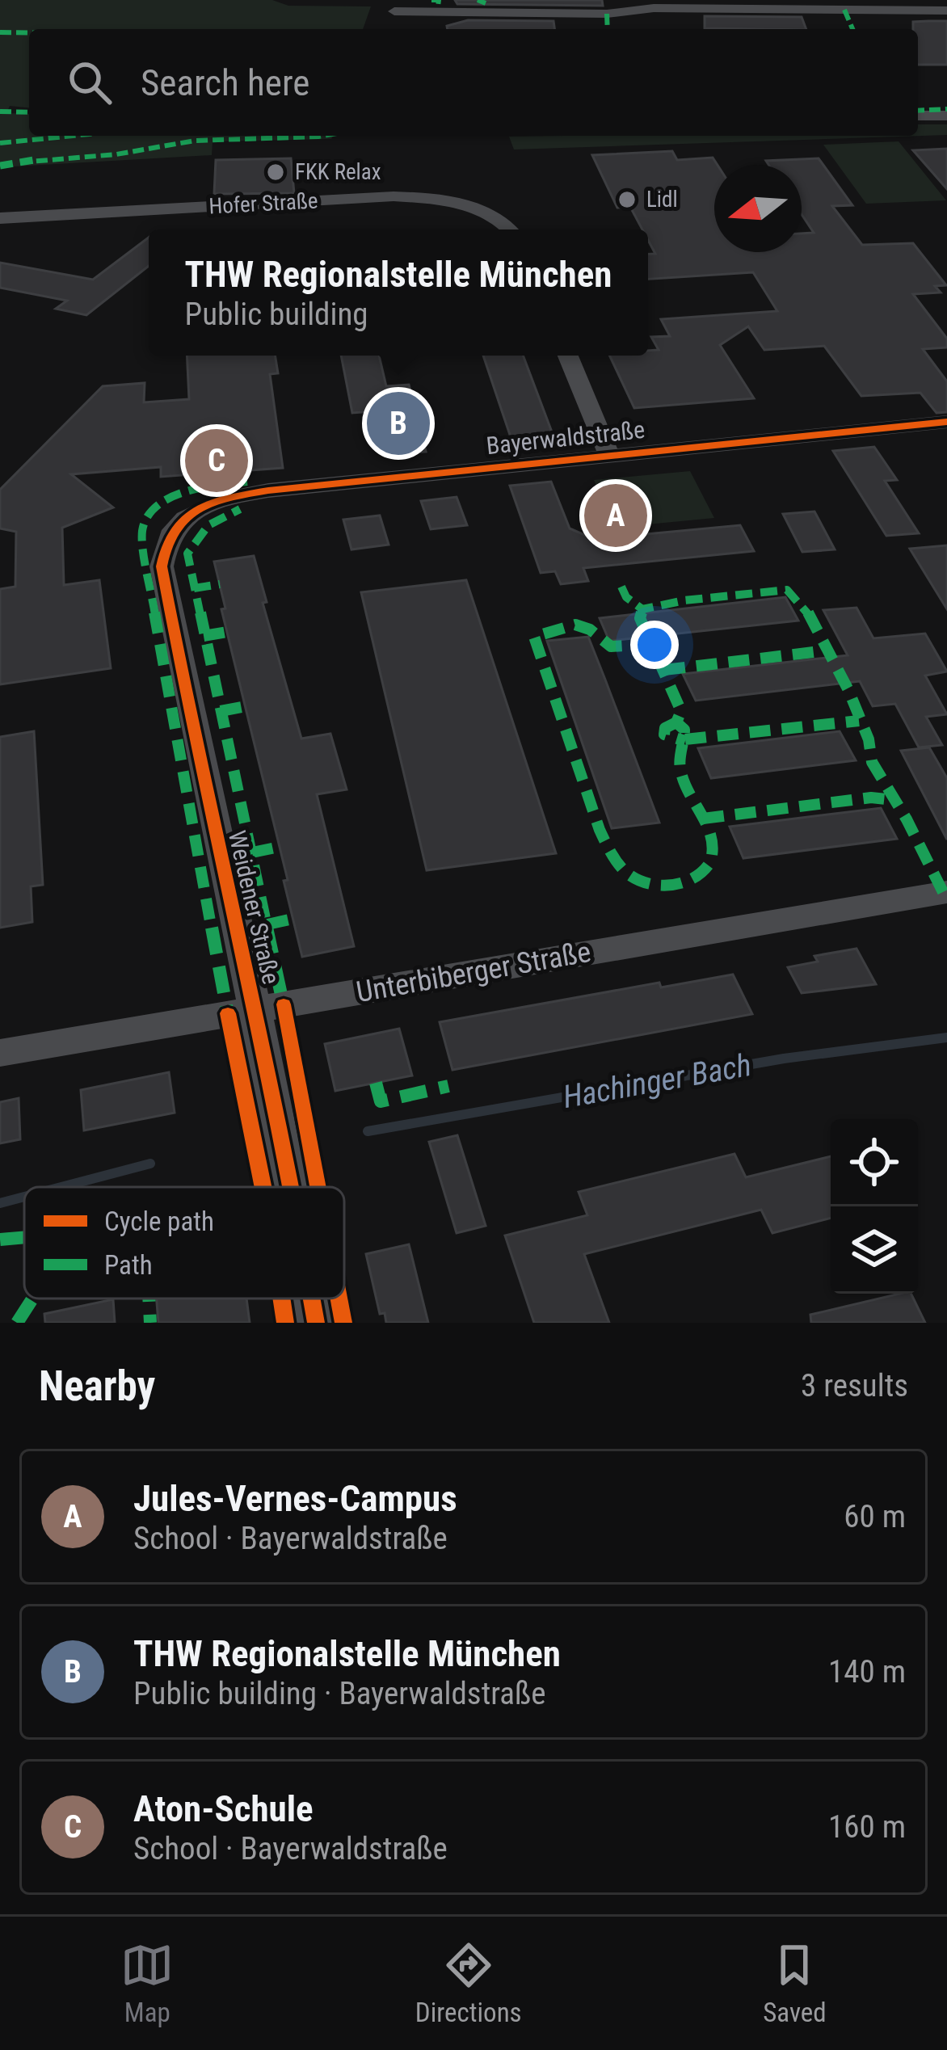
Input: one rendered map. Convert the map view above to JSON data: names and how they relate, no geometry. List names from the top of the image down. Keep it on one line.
{"streets":{"street":["Hofer Straße","Bayerwaldstraße","Weidener Straße","Unterbiberger Straße"]},"crossings":[["Bayerwaldstraße","Weidener Straße"],["Weidener Straße","Unterbiberger Straße"]],"water":["Hachinger Bach"],"places":["FKK Relax","Lidl"],"legend":["Cycle path","Path"],"north":"left","page":{"search":"Search here","popup":["THW Regionalstelle München","Public building"],"pins":["B","C","A"],"heading":["Nearby","3 results"],"list":[{"mark":"A","name":"Jules-Vernes-Campus","note":"School · Bayerwaldstraße","value":"60 m"},{"mark":"B","name":"THW Regionalstelle München","note":"Public building · Bayerwaldstraße","value":"140 m"},{"mark":"C","name":"Aton-Schule","note":"School · Bayerwaldstraße","value":"160 m"}],"nav":["Map","Directions","Saved"]}}
